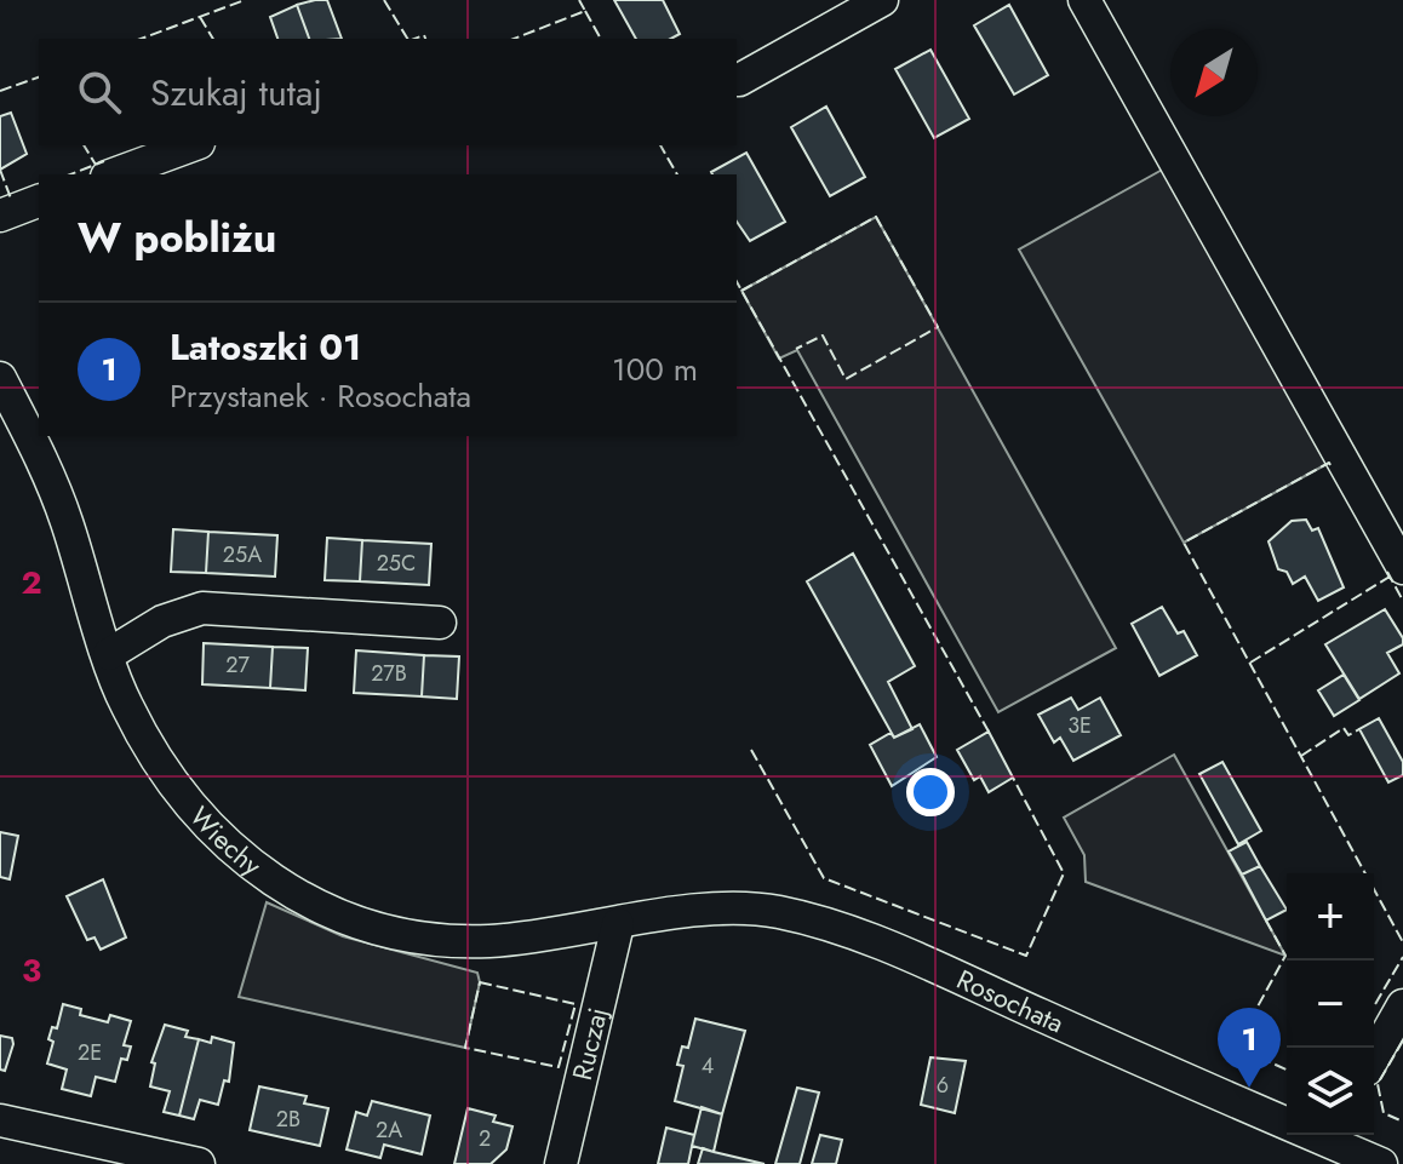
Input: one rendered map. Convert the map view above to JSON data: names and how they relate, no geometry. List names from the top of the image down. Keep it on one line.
{"streets":{"street":["Wiechy","Rosochata","Ruczaj"]},"crossings":[["Wiechy","Rosochata"],["Wiechy","Ruczaj"]],"house_numbers":["25A","25C","27","27B","3E","2E","4","6","2B","2A","2"],"north":"bottom left","page":{"search":"Szukaj tutaj","heading":"W pobliżu","list":[{"mark":"1","name":"Latoszki 01","note":"Przystanek · Rosochata","value":"100 m"}],"map_buttons":["+","−"],"pins":"1"},"grid":{"rows":["2","3"]}}
